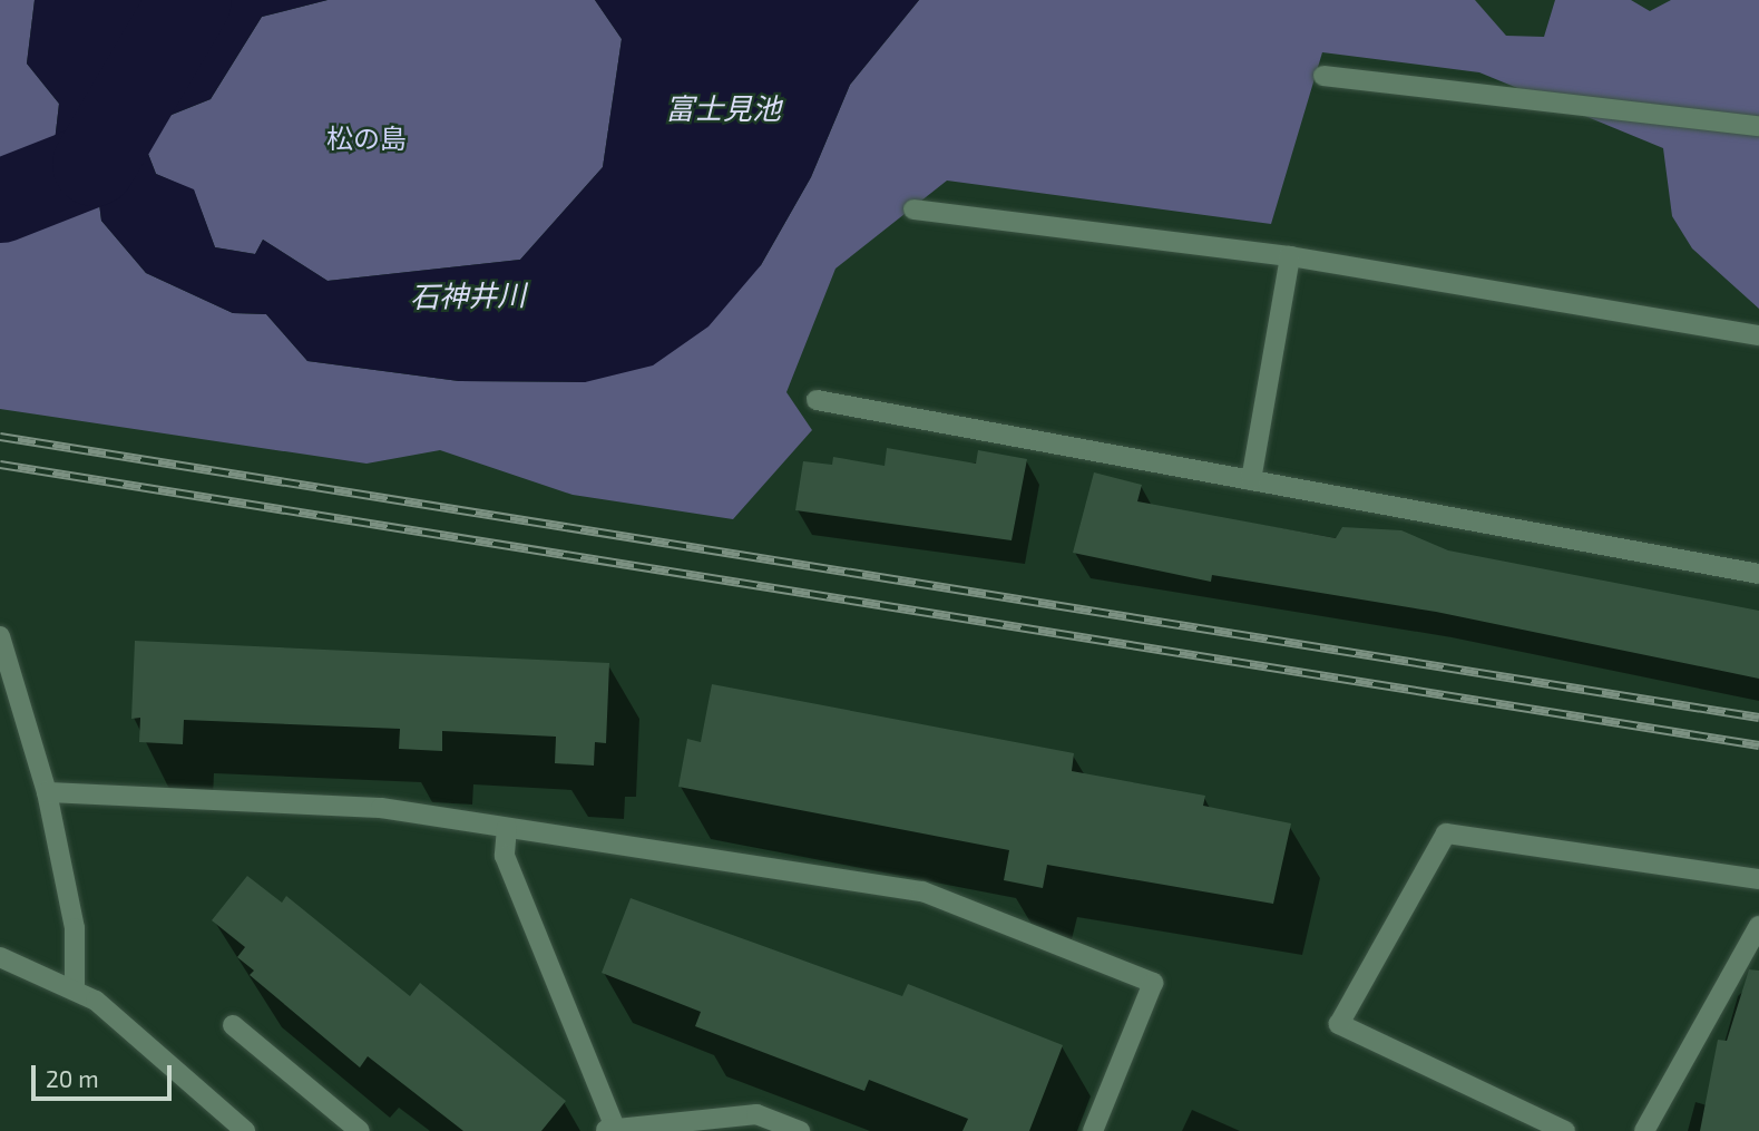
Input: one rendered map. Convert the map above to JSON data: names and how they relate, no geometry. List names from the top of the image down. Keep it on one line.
{"water":["富士見池","石神井川"],"parks":["松の島"],"scale_bar":"20 m"}
